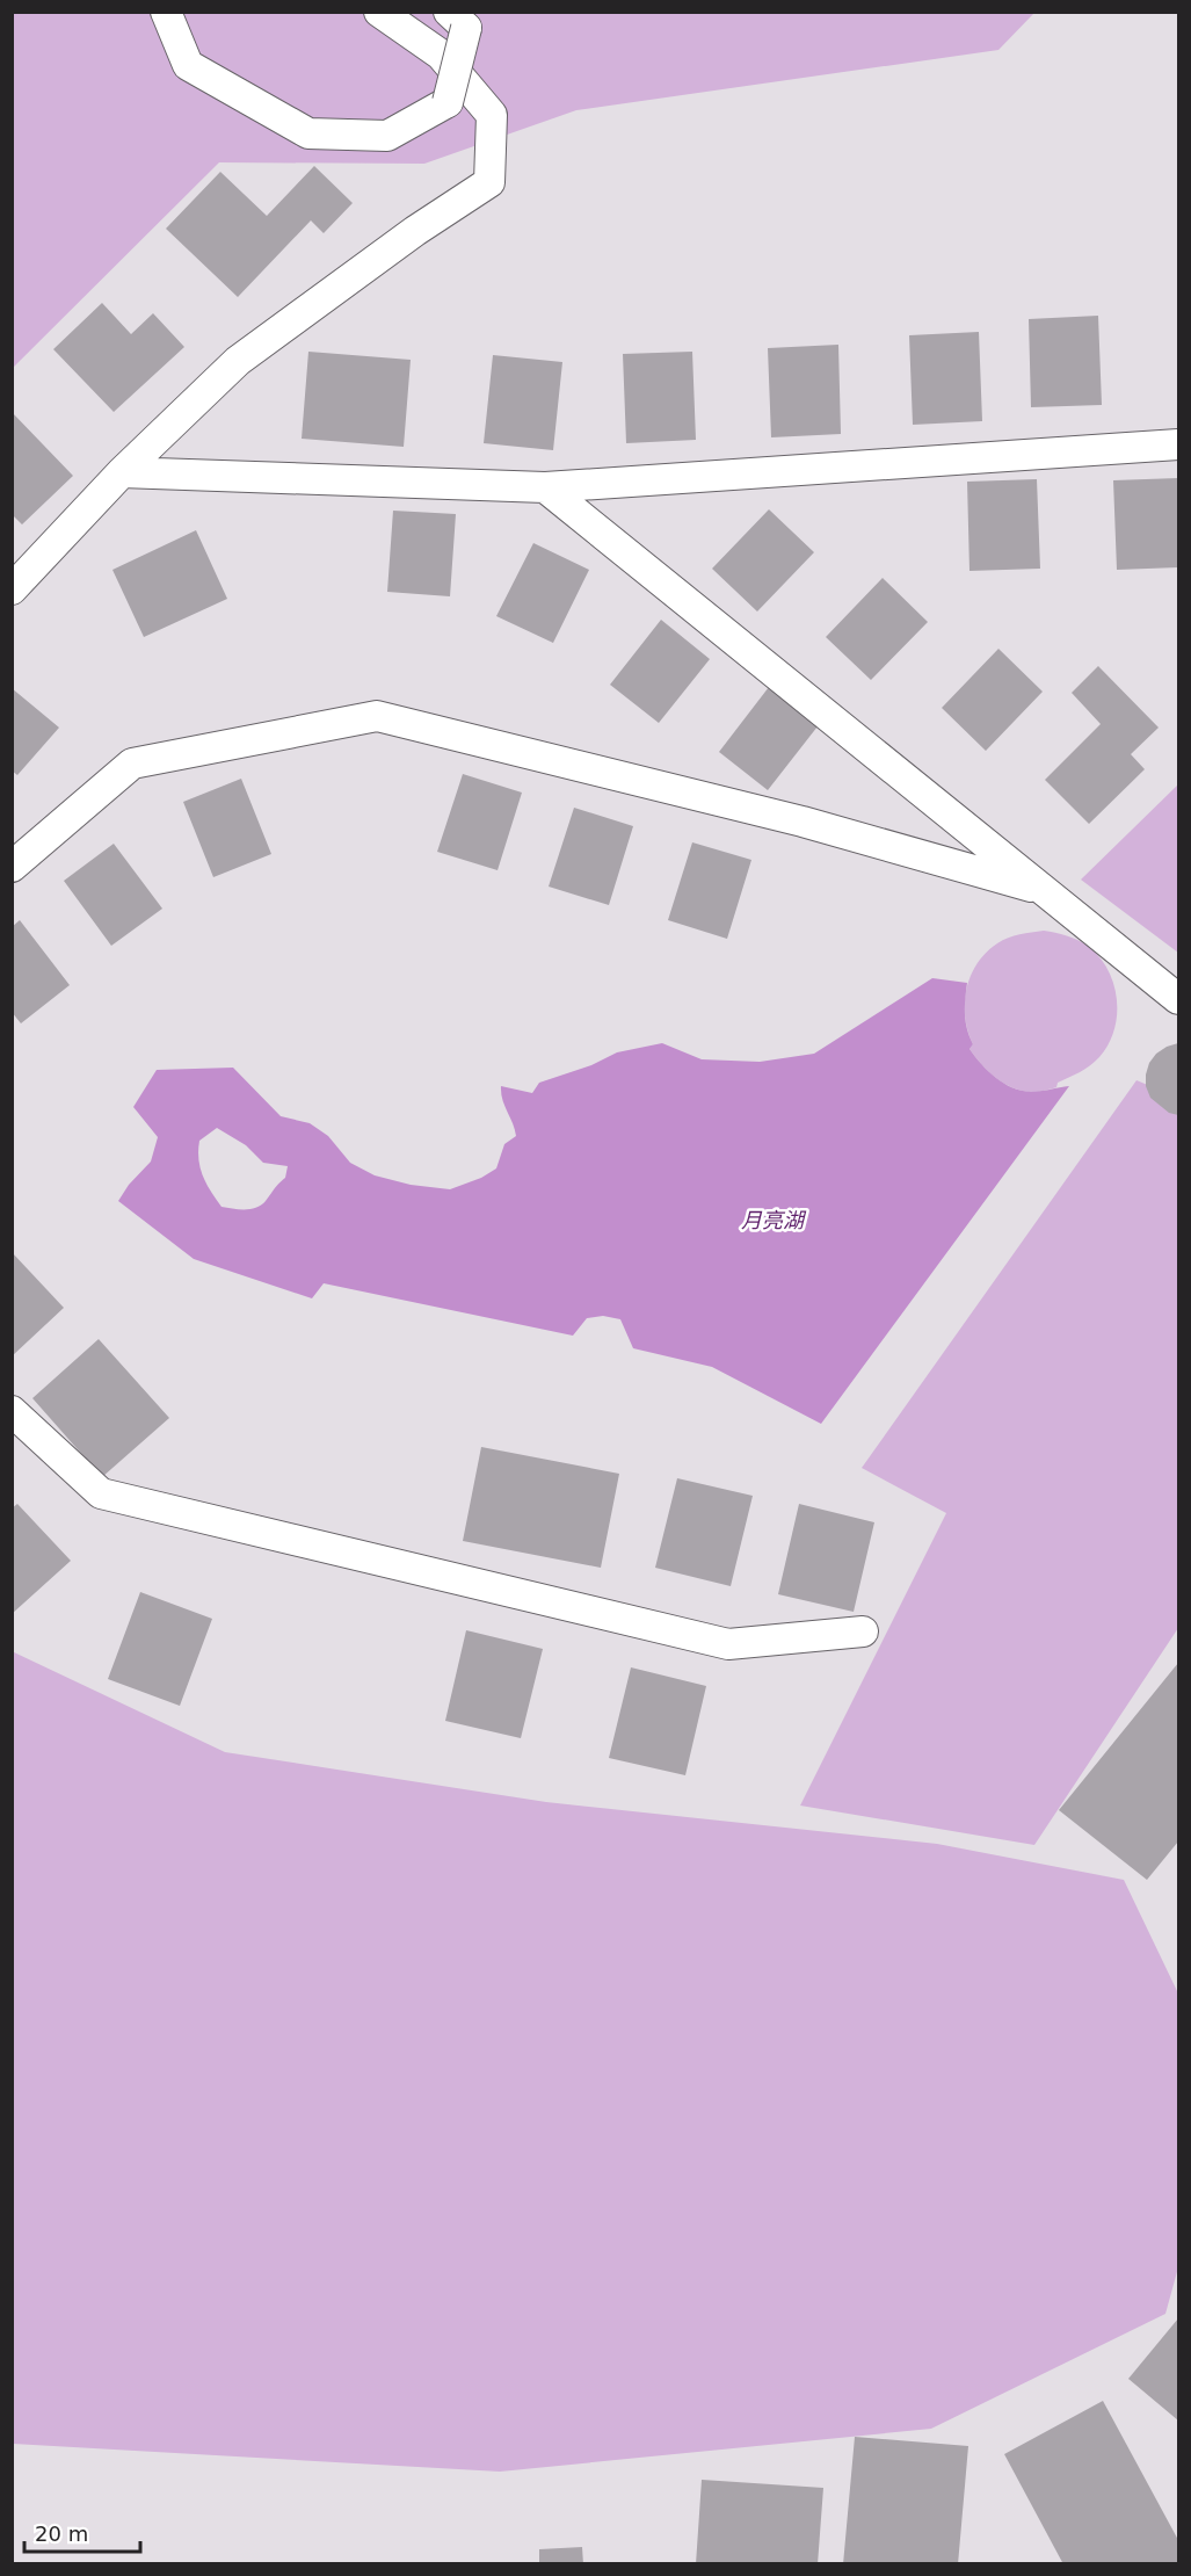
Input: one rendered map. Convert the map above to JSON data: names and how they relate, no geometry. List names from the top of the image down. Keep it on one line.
{"water":["月亮湖"],"scale_bar":"20 m"}
